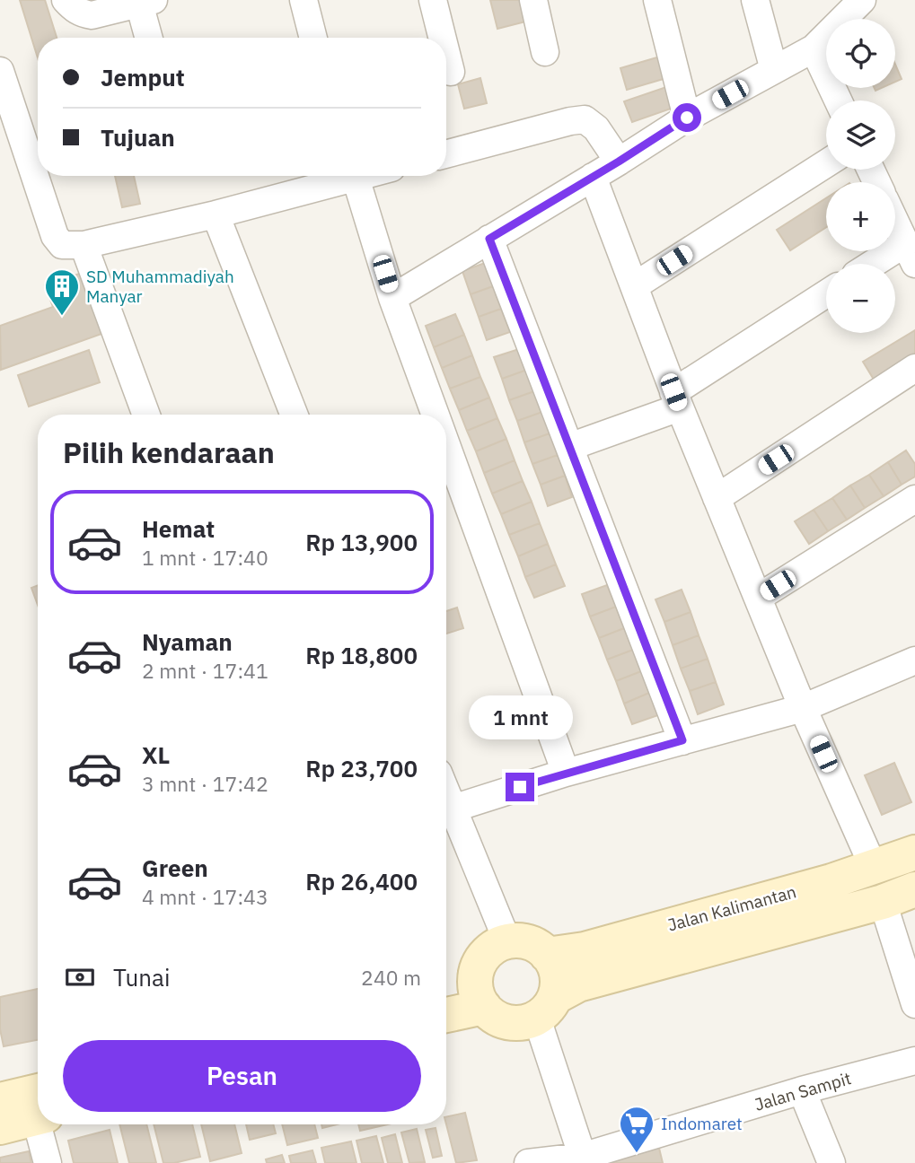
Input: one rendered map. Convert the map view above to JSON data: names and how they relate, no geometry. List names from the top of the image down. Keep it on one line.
{"streets":{"main road":["Jalan Kalimantan"],"street":["Jalan Sampit"]},"places":{"building":["SD Muhammadiyah Manyar"],"supermarket":["Indomaret"]},"page":{"map_buttons":["+","−"],"banner":["Jemput","Tujuan"],"heading":"Pilih kendaraan","list":[{"name":"Hemat","note":"1 mnt · 17:40","value":"Rp 13,900"},{"name":"Nyaman","note":"2 mnt · 17:41","value":"Rp 18,800"},{"name":"XL","note":"3 mnt · 17:42","value":"Rp 23,700"},{"name":"Green","note":"4 mnt · 17:43","value":"Rp 26,400"}],"bubble":"1 mnt","pay":["Tunai","240 m"],"buttons":"Pesan"}}
